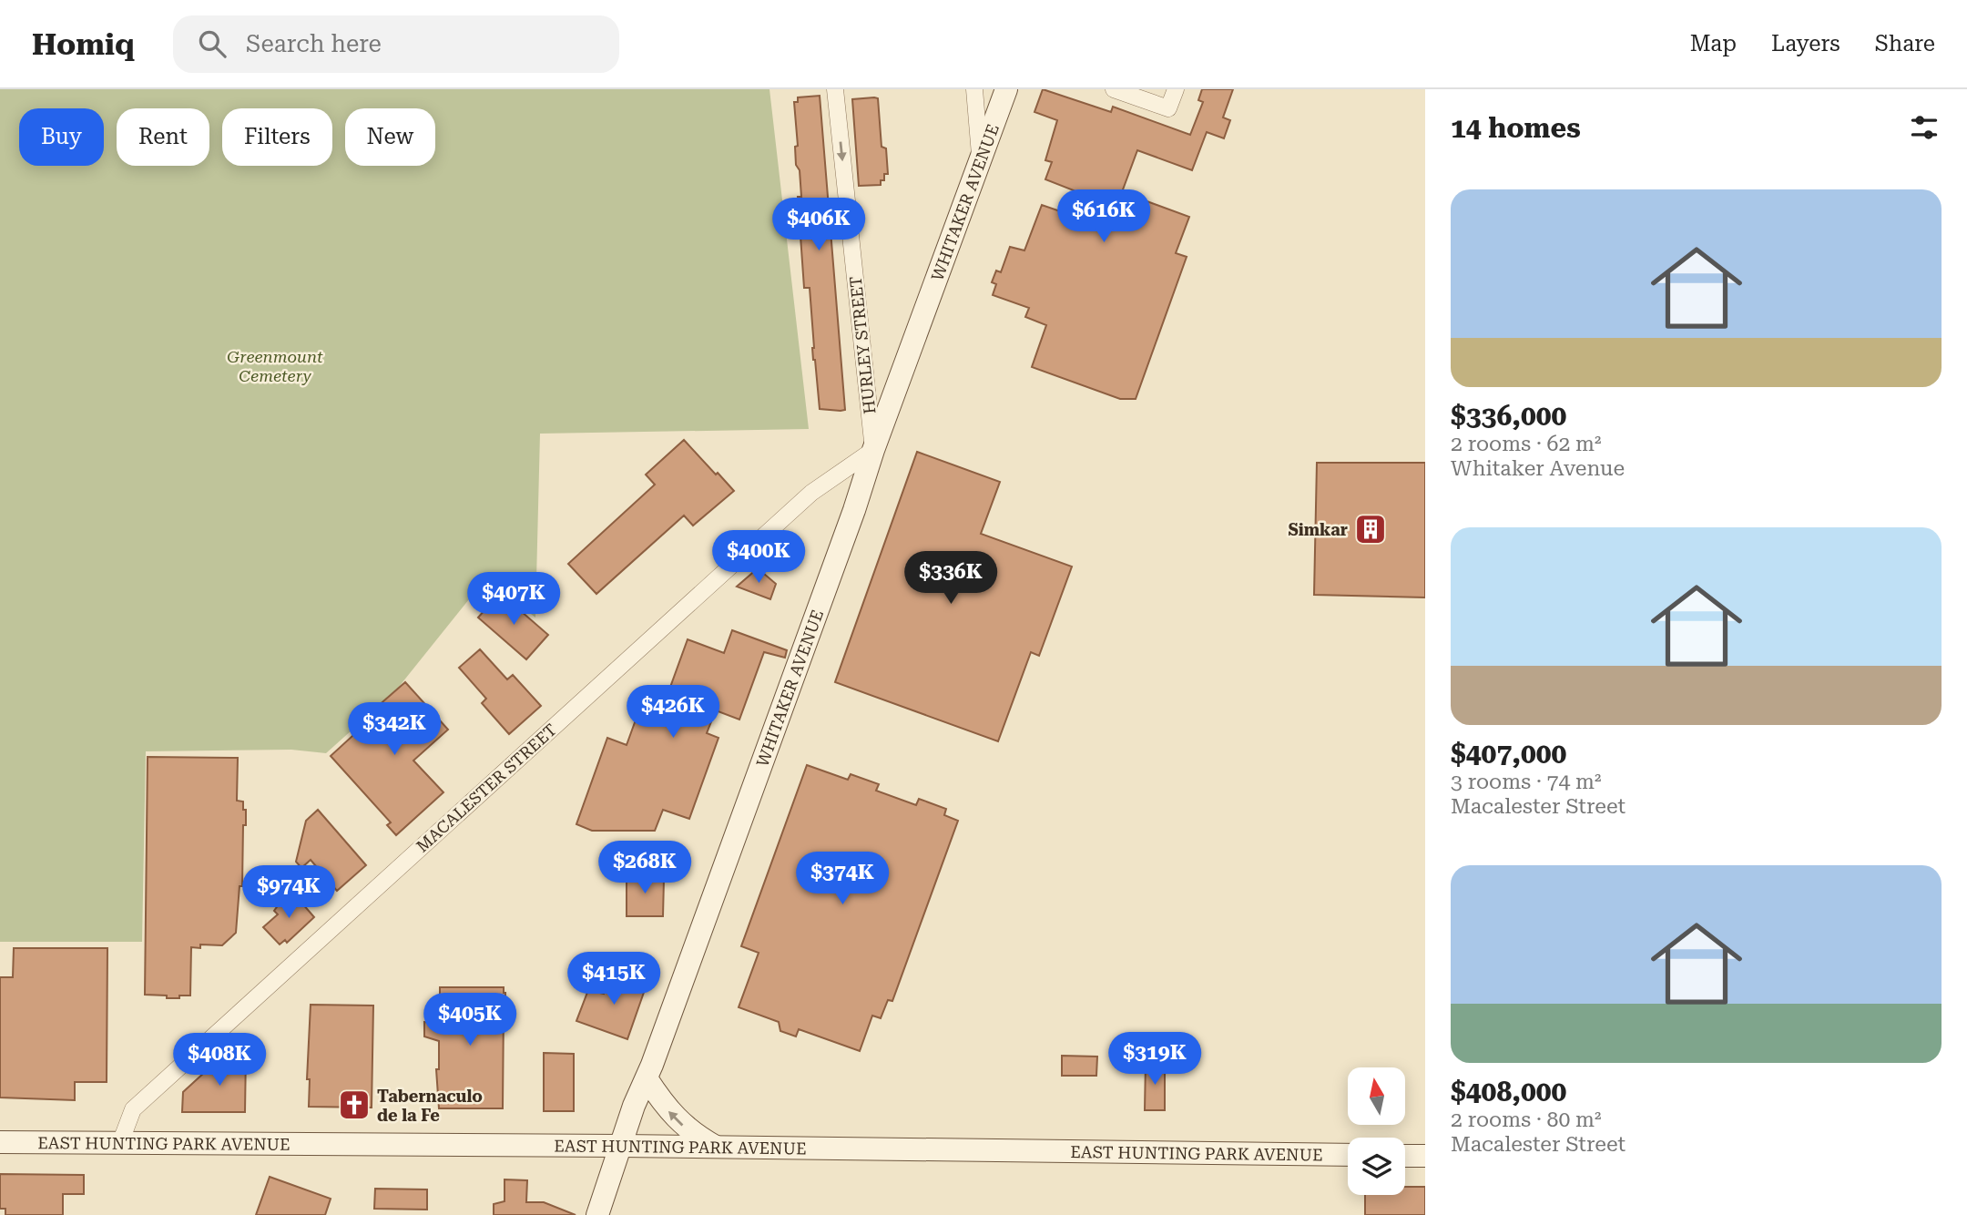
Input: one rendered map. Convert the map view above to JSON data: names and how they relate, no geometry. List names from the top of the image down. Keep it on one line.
{"streets":{"main road":["WHITAKER AVENUE","EAST HUNTING PARK AVENUE"],"street":["HURLEY STREET","MACALESTER STREET"]},"crossings":[["WHITAKER AVENUE","HURLEY STREET"],["WHITAKER AVENUE","MACALESTER STREET"],["WHITAKER AVENUE","EAST HUNTING PARK AVENUE"],["HURLEY STREET","MACALESTER STREET"],["MACALESTER STREET","EAST HUNTING PARK AVENUE"]],"one_way":["HURLEY STREET"],"parks":["Greenmount Cemetery"],"places":{"building":["Simkar"],"church":["Tabernaculo de la Fe"]},"north":"top","page":{"header":"Homiq","search":"Search here","nav":["Map","Layers","Share"],"heading":"14 homes","chip":["Buy","Rent","Filters","New"],"list":[{"name":"$336,000","note":"2 rooms · 62 m² · Whitaker Avenue"},{"name":"$407,000","note":"3 rooms · 74 m² · Macalester Street"},{"name":"$408,000","note":"2 rooms · 80 m² · Macalester Street"}],"price":["$616K","$406K","$400K","$336K","$407K","$426K","$342K","$268K","$374K","$974K","$415K","$405K","$319K","$408K"]}}
